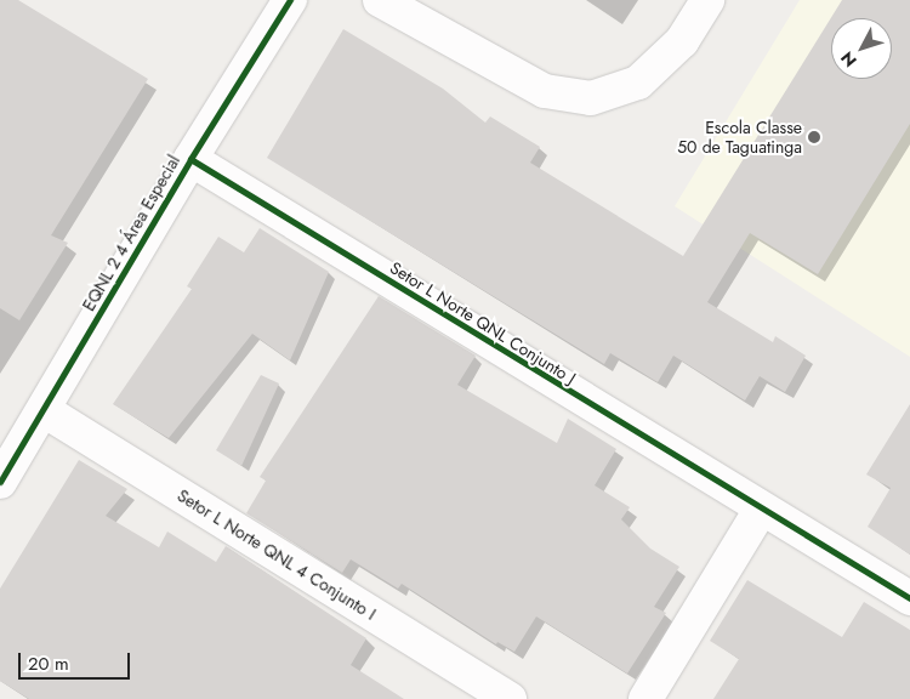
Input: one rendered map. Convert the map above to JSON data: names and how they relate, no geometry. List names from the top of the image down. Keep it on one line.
{"streets":{"street":["EQNL 2 4 Área Especial","Setor L Norte QNL Conjunto J","Setor L Norte QNL 4 Conjunto I"]},"crossings":[["EQNL 2 4 Área Especial","Setor L Norte QNL Conjunto J"],["EQNL 2 4 Área Especial","Setor L Norte QNL 4 Conjunto I"]],"places":["Escola Classe 50 de Taguatinga"],"scale_bar":"20 m","north":"bottom left"}
